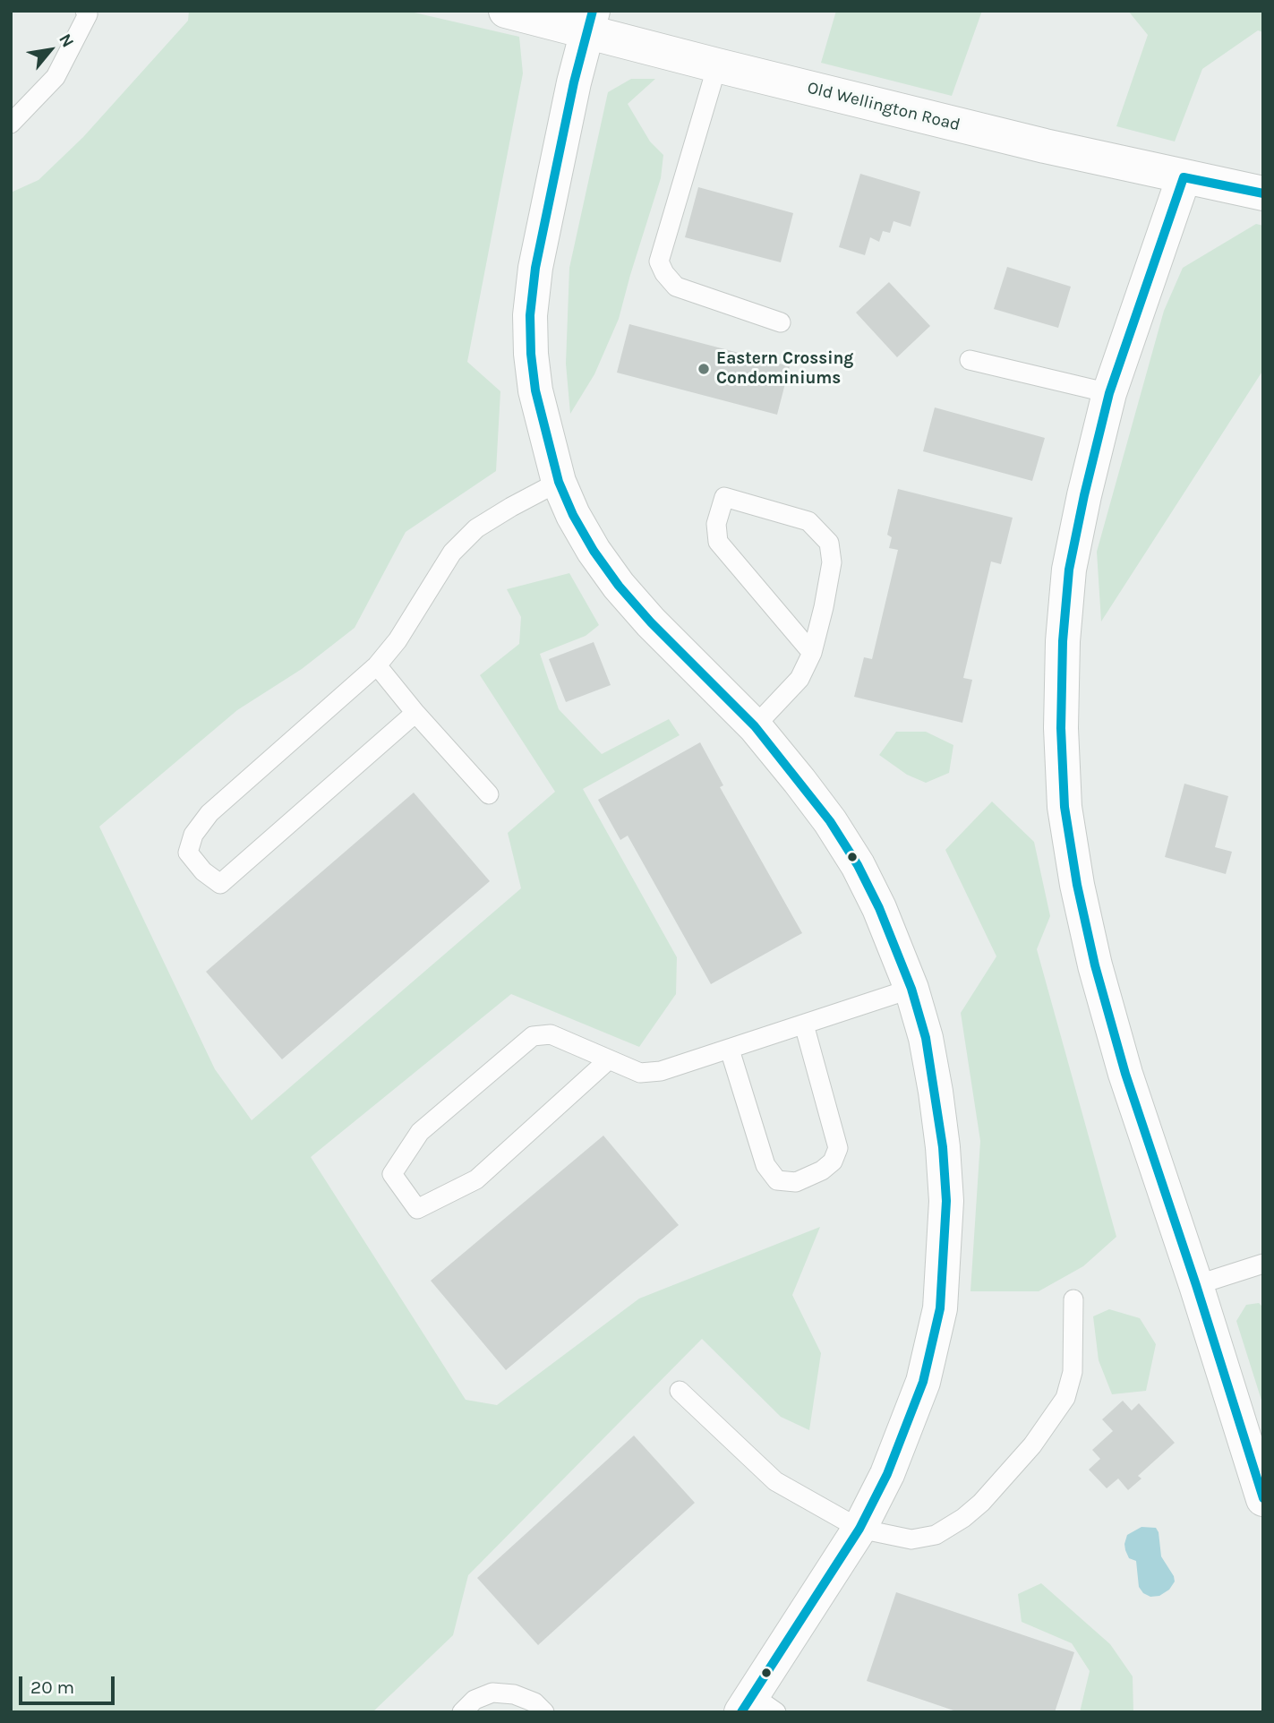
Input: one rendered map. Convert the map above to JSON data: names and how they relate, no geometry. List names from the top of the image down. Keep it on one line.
{"streets":{"street":["Old Wellington Road"]},"places":["Eastern Crossing Condominiums"],"scale_bar":"20 m","north":"top right"}
